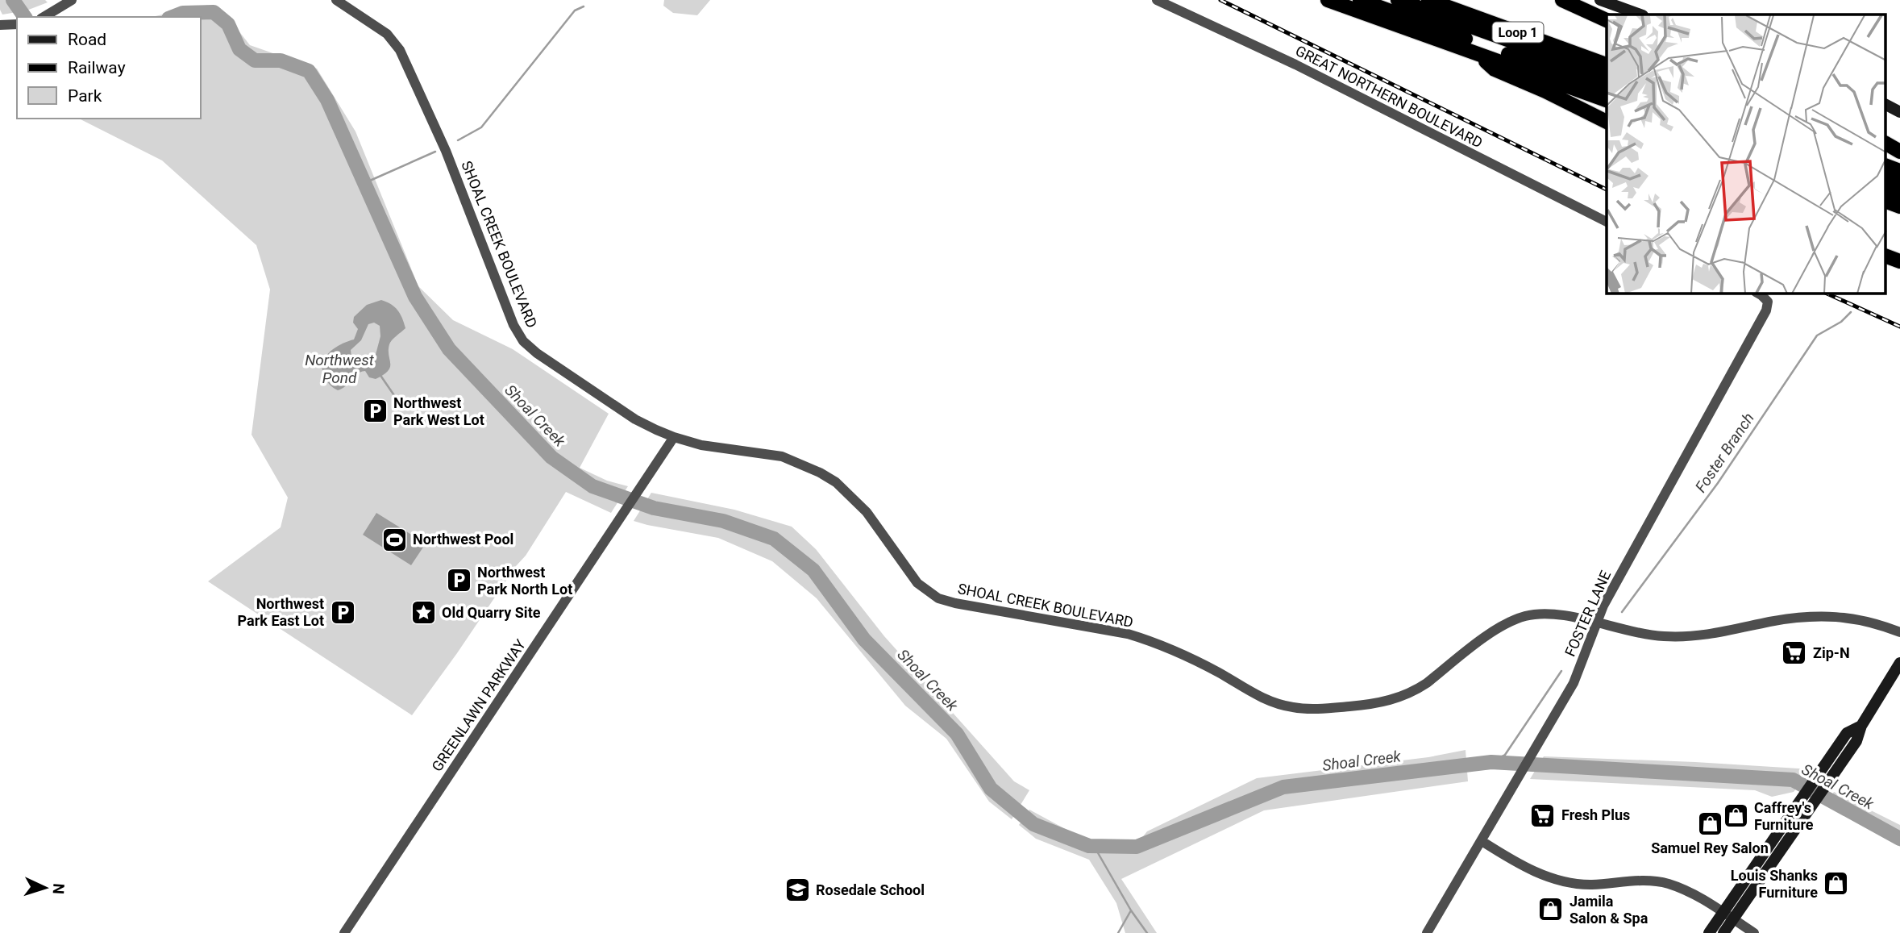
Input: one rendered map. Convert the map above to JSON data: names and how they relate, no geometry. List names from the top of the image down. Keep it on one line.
{"streets":{"highway":["Loop 1"],"street":["GREAT NORTHERN BOULEVARD","SHOAL CREEK BOULEVARD","FOSTER LANE","GREENLAWN PARKWAY"]},"crossings":[["SHOAL CREEK BOULEVARD","FOSTER LANE"],["SHOAL CREEK BOULEVARD","GREENLAWN PARKWAY"]],"water":["Northwest Pond","Shoal Creek","Foster Branch"],"places":{"parking":["Northwest Park West Lot","Northwest Park North Lot","Northwest Park East Lot"],"sports":["Northwest Pool"],"place":["Old Quarry Site"],"supermarket":["Zip-N","Fresh Plus"],"shop":["Caffrey's Furniture","Samuel Rey Salon","Louis Shanks Furniture","Jamila Salon & Spa"],"school or university":["Rosedale School"]},"legend":["Road","Railway","Park"],"north":"right"}
